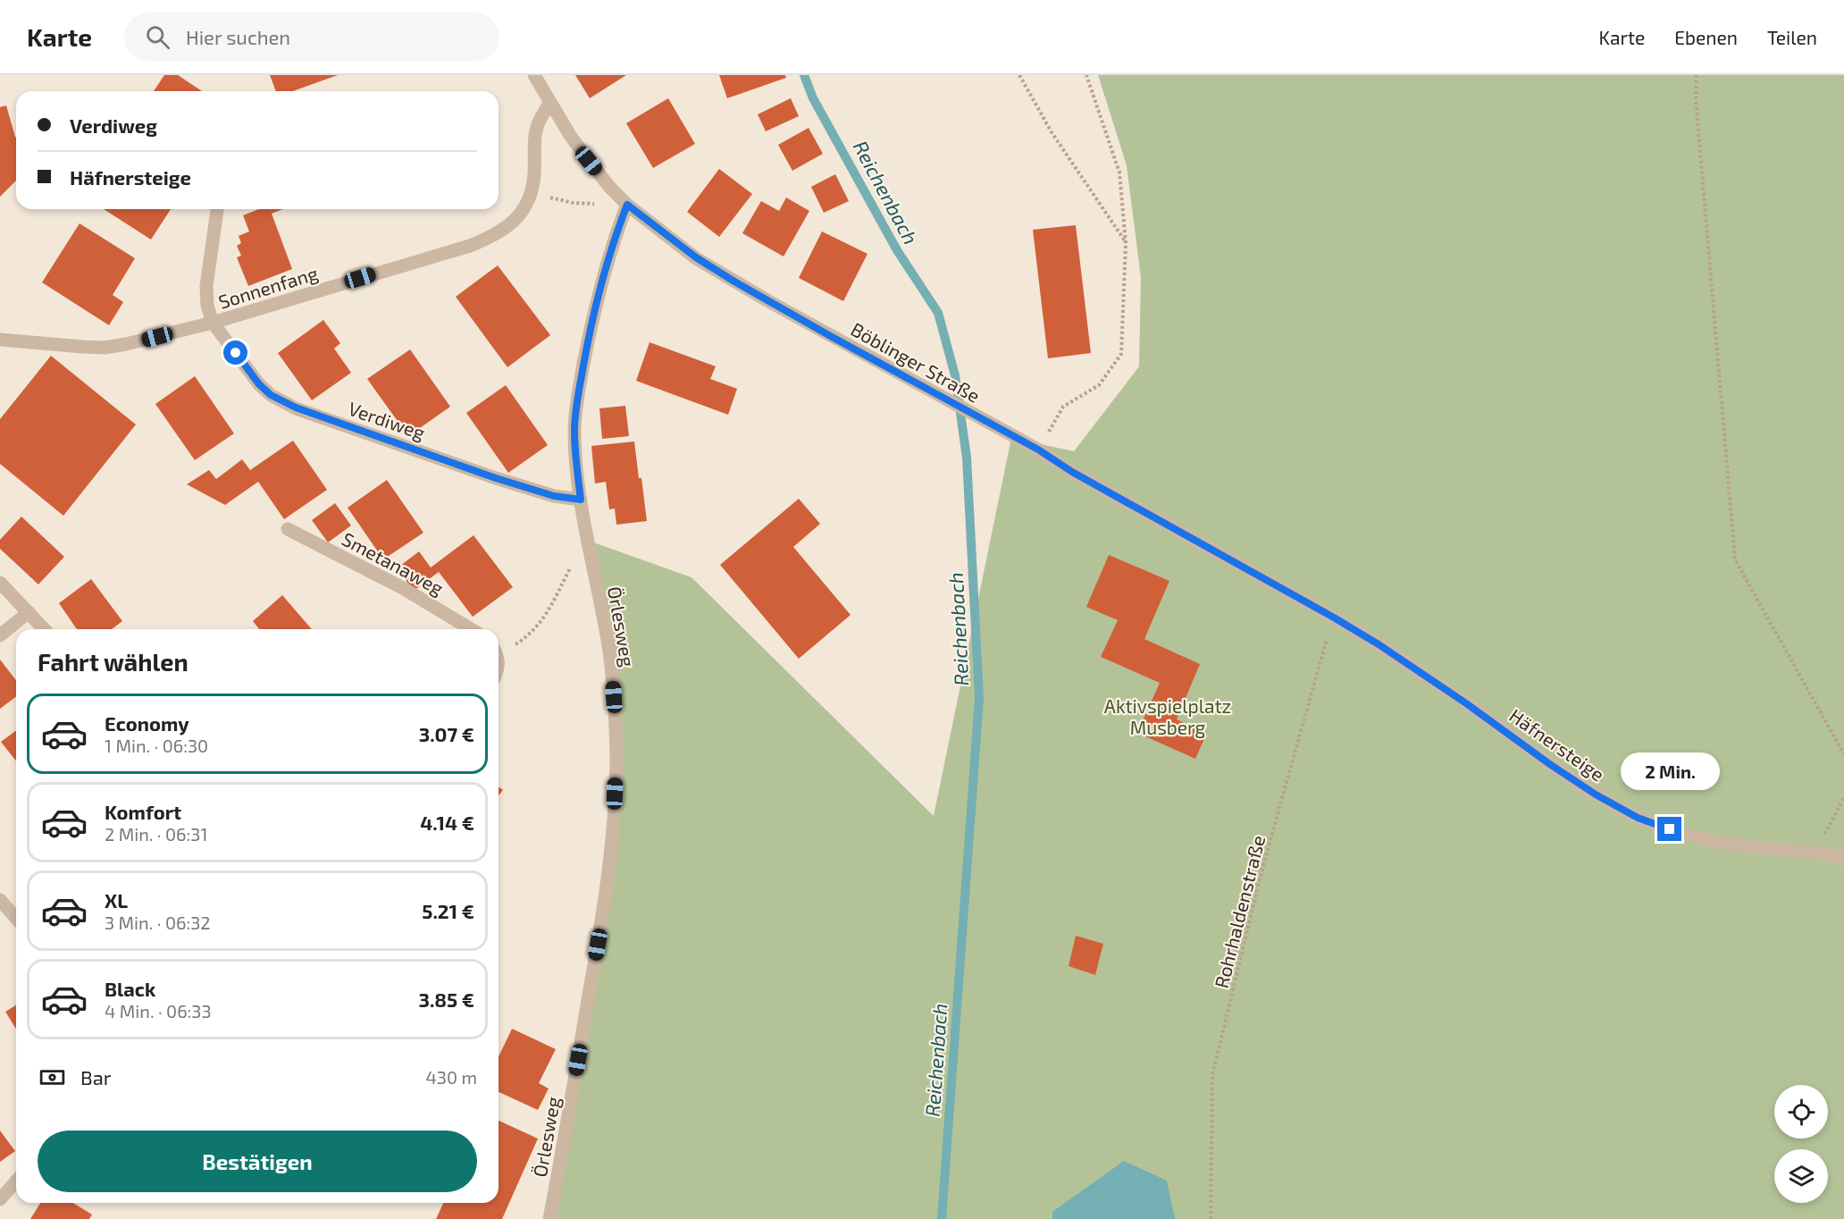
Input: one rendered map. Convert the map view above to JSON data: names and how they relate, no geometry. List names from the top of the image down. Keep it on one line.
{"streets":{"street":["Sonnenfang","Böblinger Straße","Verdiweg","Smetanaweg","Örlesweg","Häfnersteige"],"path":["Rohrhaldenstraße"]},"crossings":[["Sonnenfang","Böblinger Straße"],["Sonnenfang","Verdiweg"],["Böblinger Straße","Örlesweg"],["Böblinger Straße","Häfnersteige"],["Böblinger Straße","Rohrhaldenstraße"],["Verdiweg","Örlesweg"],["Häfnersteige","Rohrhaldenstraße"]],"water":["Reichenbach"],"parks":["Aktivspielplatz Musberg"],"page":{"header":"Karte","search":"Hier suchen","nav":["Karte","Ebenen","Teilen"],"banner":["Verdiweg","Häfnersteige"],"heading":"Fahrt wählen","list":[{"name":"Economy","note":"1 Min. · 06:30","value":"3.07 €"},{"name":"Komfort","note":"2 Min. · 06:31","value":"4.14 €"},{"name":"XL","note":"3 Min. · 06:32","value":"5.21 €"},{"name":"Black","note":"4 Min. · 06:33","value":"3.85 €"}],"bubble":"2 Min.","pay":["Bar","430 m"],"buttons":"Bestätigen"}}
